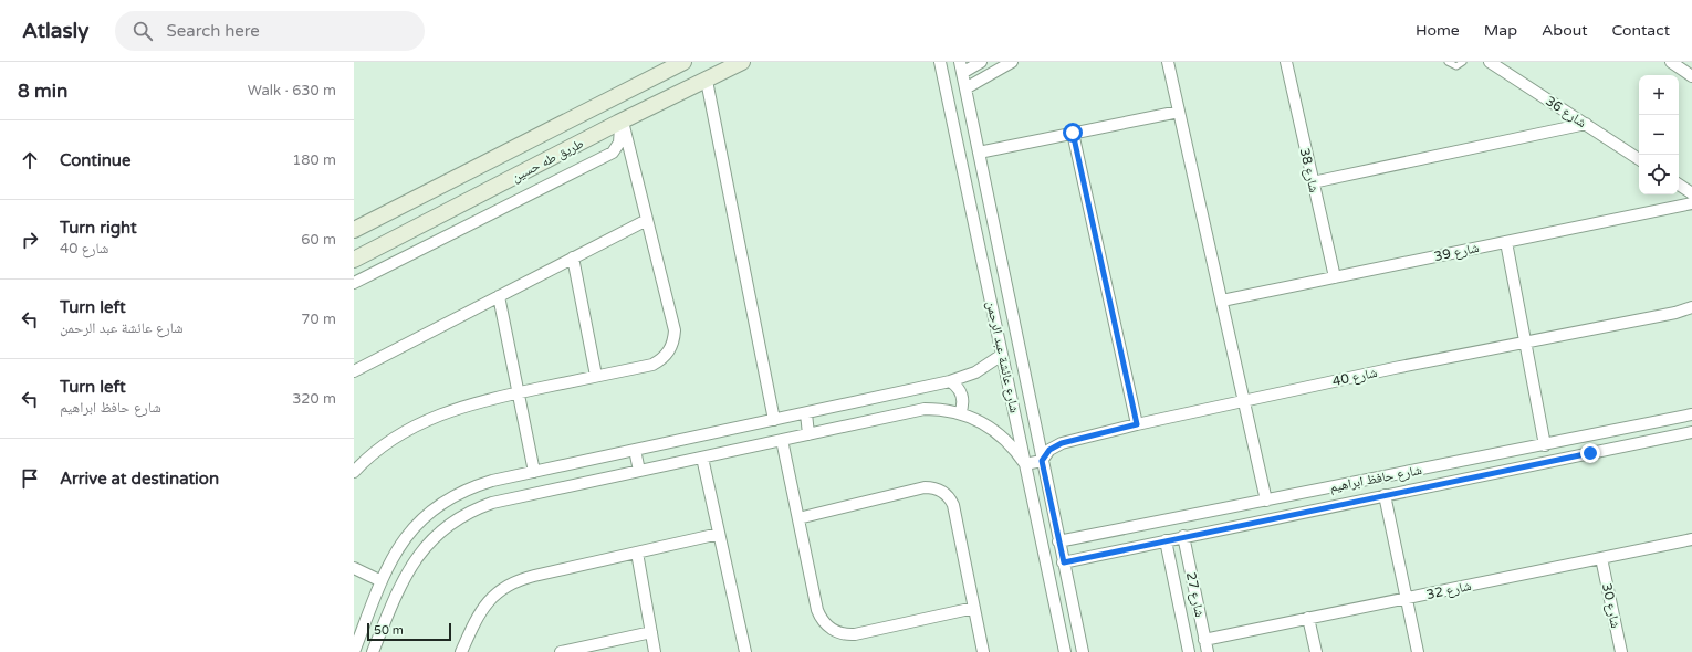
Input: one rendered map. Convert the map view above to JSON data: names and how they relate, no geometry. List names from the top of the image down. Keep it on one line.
{"streets":{"main road":["طريق طه حسين"],"street":["شارع 36","شارع 38","شارع 39","شارع عائشة عبد الرحمن","شارع 40","شارع حافظ ابراهيم","شارع 32","شارع 27","شارع 30"]},"crossings":[["شارع 38","شارع 39"],["شارع عائشة عبد الرحمن","شارع 40"],["شارع عائشة عبد الرحمن","شارع حافظ ابراهيم"],["شارع حافظ ابراهيم","شارع 27"],["شارع 32","شارع 27"],["شارع 32","شارع 30"]],"scale_bar":"50 m","page":{"header":"Atlasly","search":"Search here","nav":["Home","Map","About","Contact"],"heading":["8 min","Walk · 630 m"],"map_buttons":["+","−"],"list":[["Continue","180 m"],["Turn right","شارع 40","60 m"],["Turn left","شارع عائشة عبد الرحمن","70 m"],["Turn left","شارع حافظ ابراهيم","320 m"],"Arrive at destination"],"scale":"50 m"}}
